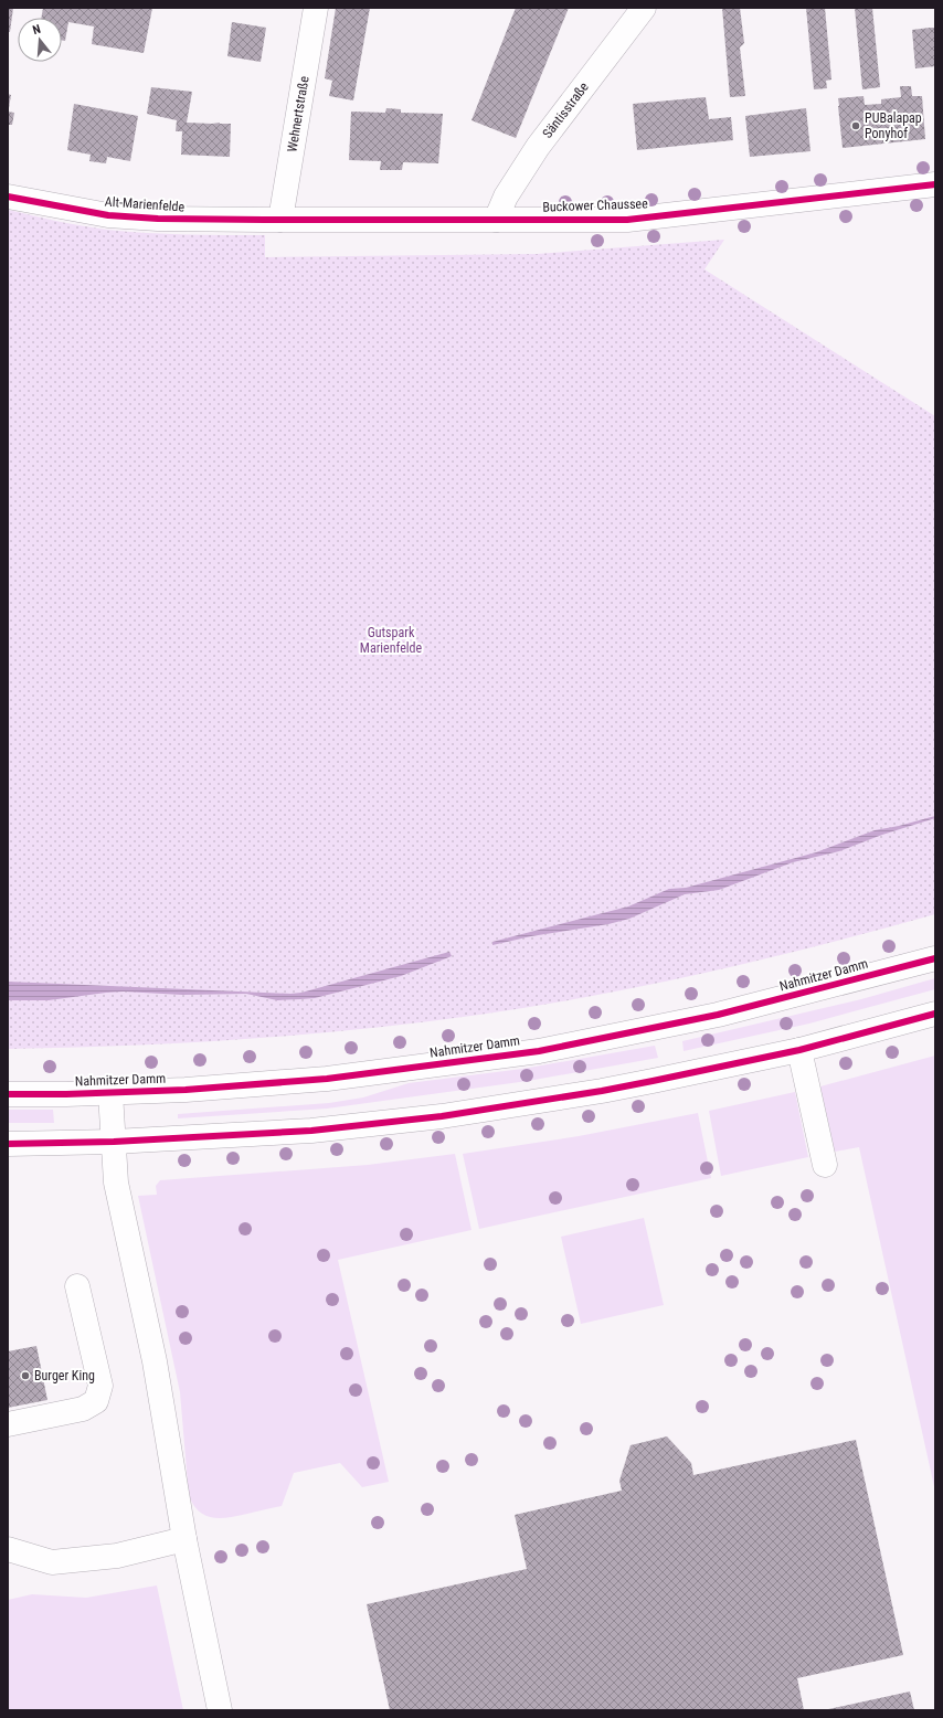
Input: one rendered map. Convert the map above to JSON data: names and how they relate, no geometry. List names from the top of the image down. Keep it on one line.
{"streets":{"main road":["Säntisstraße","Wehnertstraße","Alt-Marienfelde","Buckower Chaussee","Nahmitzer Damm"]},"crossings":[["Säntisstraße","Buckower Chaussee"],["Wehnertstraße","Alt-Marienfelde"],["Wehnertstraße","Buckower Chaussee"],["Alt-Marienfelde","Buckower Chaussee"]],"parks":["Gutspark Marienfelde"],"places":["PUBalapap Ponyhof","Burger King"],"north":"top"}
